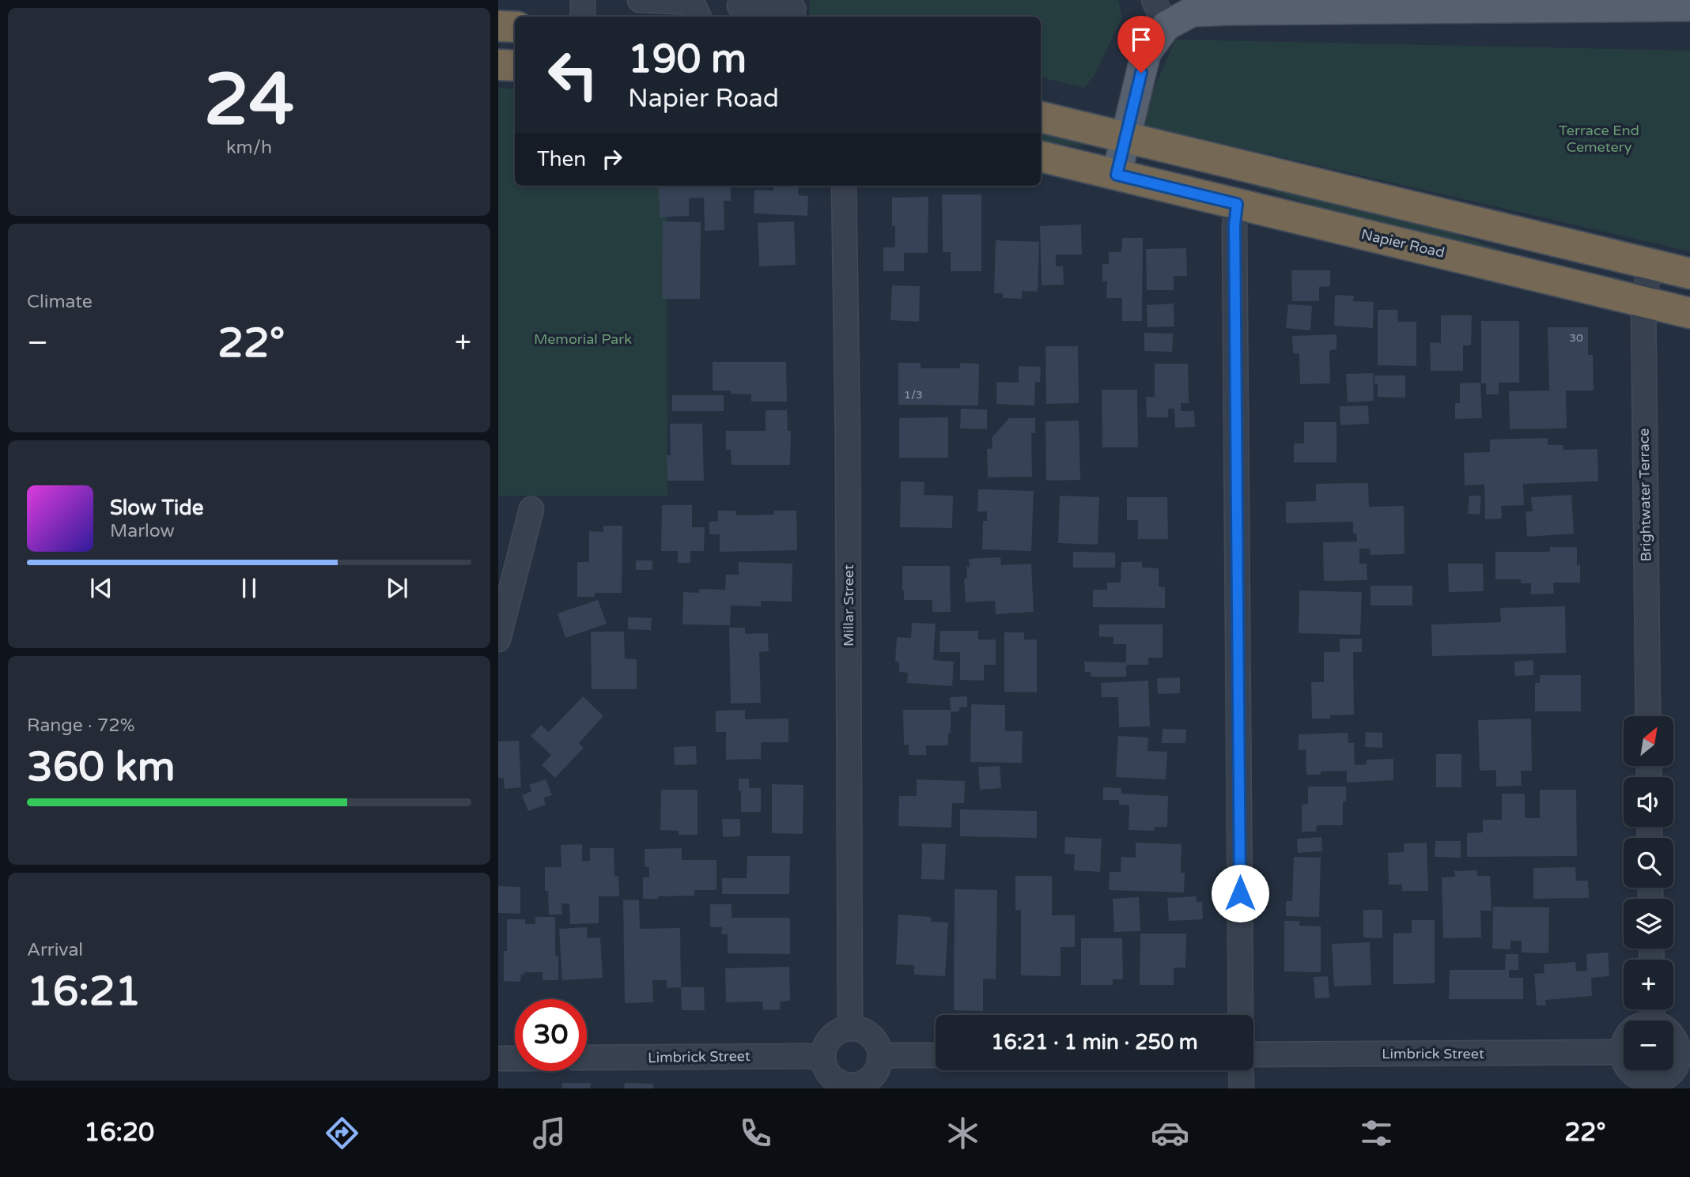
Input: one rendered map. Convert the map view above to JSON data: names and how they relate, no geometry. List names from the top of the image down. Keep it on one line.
{"streets":{"highway":["Napier Road"],"street":["Brightwater Terrace","Millar Street","Limbrick Street"]},"crossings":[["Napier Road","Brightwater Terrace"],["Millar Street","Limbrick Street"]],"parks":["Terrace End Cemetery","Memorial Park"],"house_numbers":["30","1/3"],"north":"top right","page":{"tile":[["24","km/h"],"Climate",["Range · 72%","360 km"],["Arrival","16:21"]],"turn":["190 m","Napier Road"],"then":"Then","heat":["−","22°","+"],"song":["Slow Tide","Marlow"],"map_buttons":["+","−"],"limit":"30","trip":"16:21 · 1 min · 250 m","tabs":["16:20","22°"]}}
